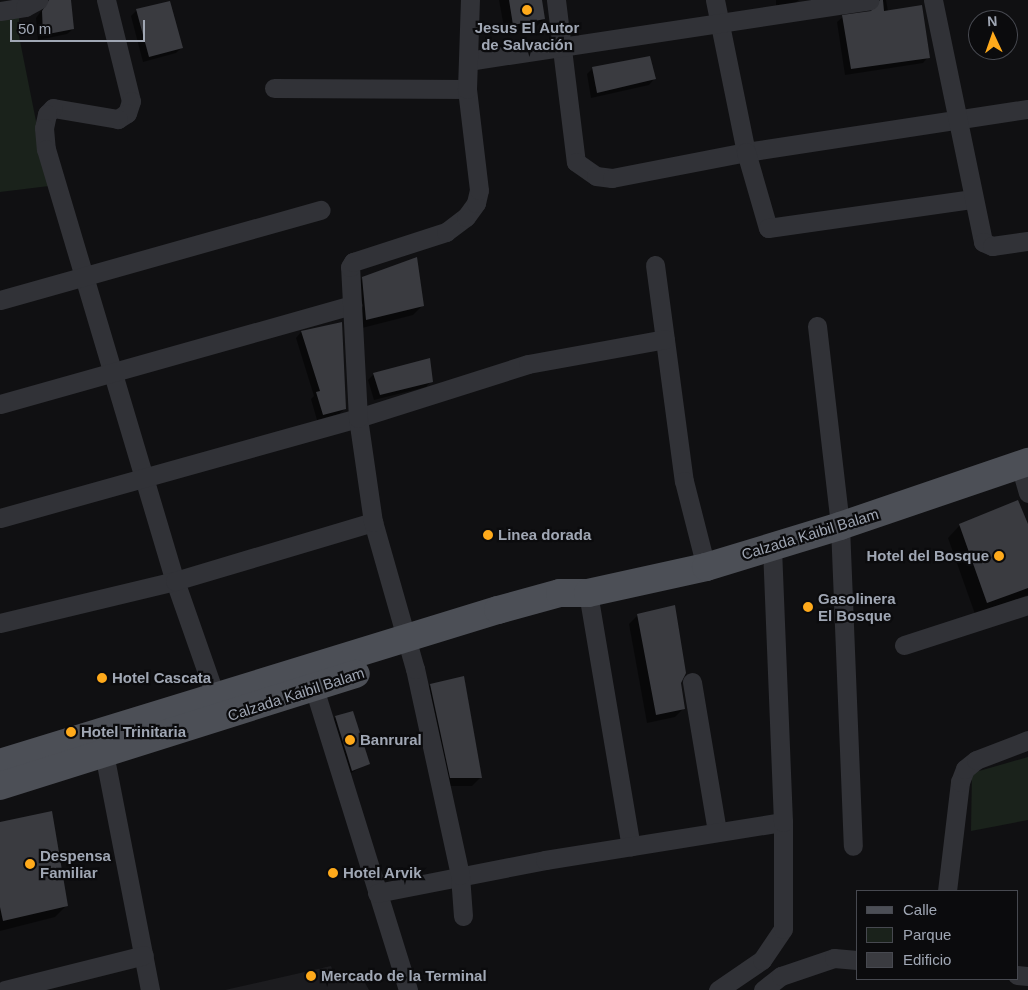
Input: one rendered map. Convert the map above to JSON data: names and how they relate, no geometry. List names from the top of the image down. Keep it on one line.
{"streets":{"main road":["Calzada Kaibil Balam"]},"places":["Jesus El Autor de Salvación","Linea dorada","Hotel del Bosque","Gasolinera El Bosque","Hotel Cascata","Hotel Trinitaria","Banrural","Despensa Familiar","Hotel Arvik","Mercado de la Terminal"],"legend":["Calle","Parque","Edificio"],"scale_bar":"50 m","north":"top"}
